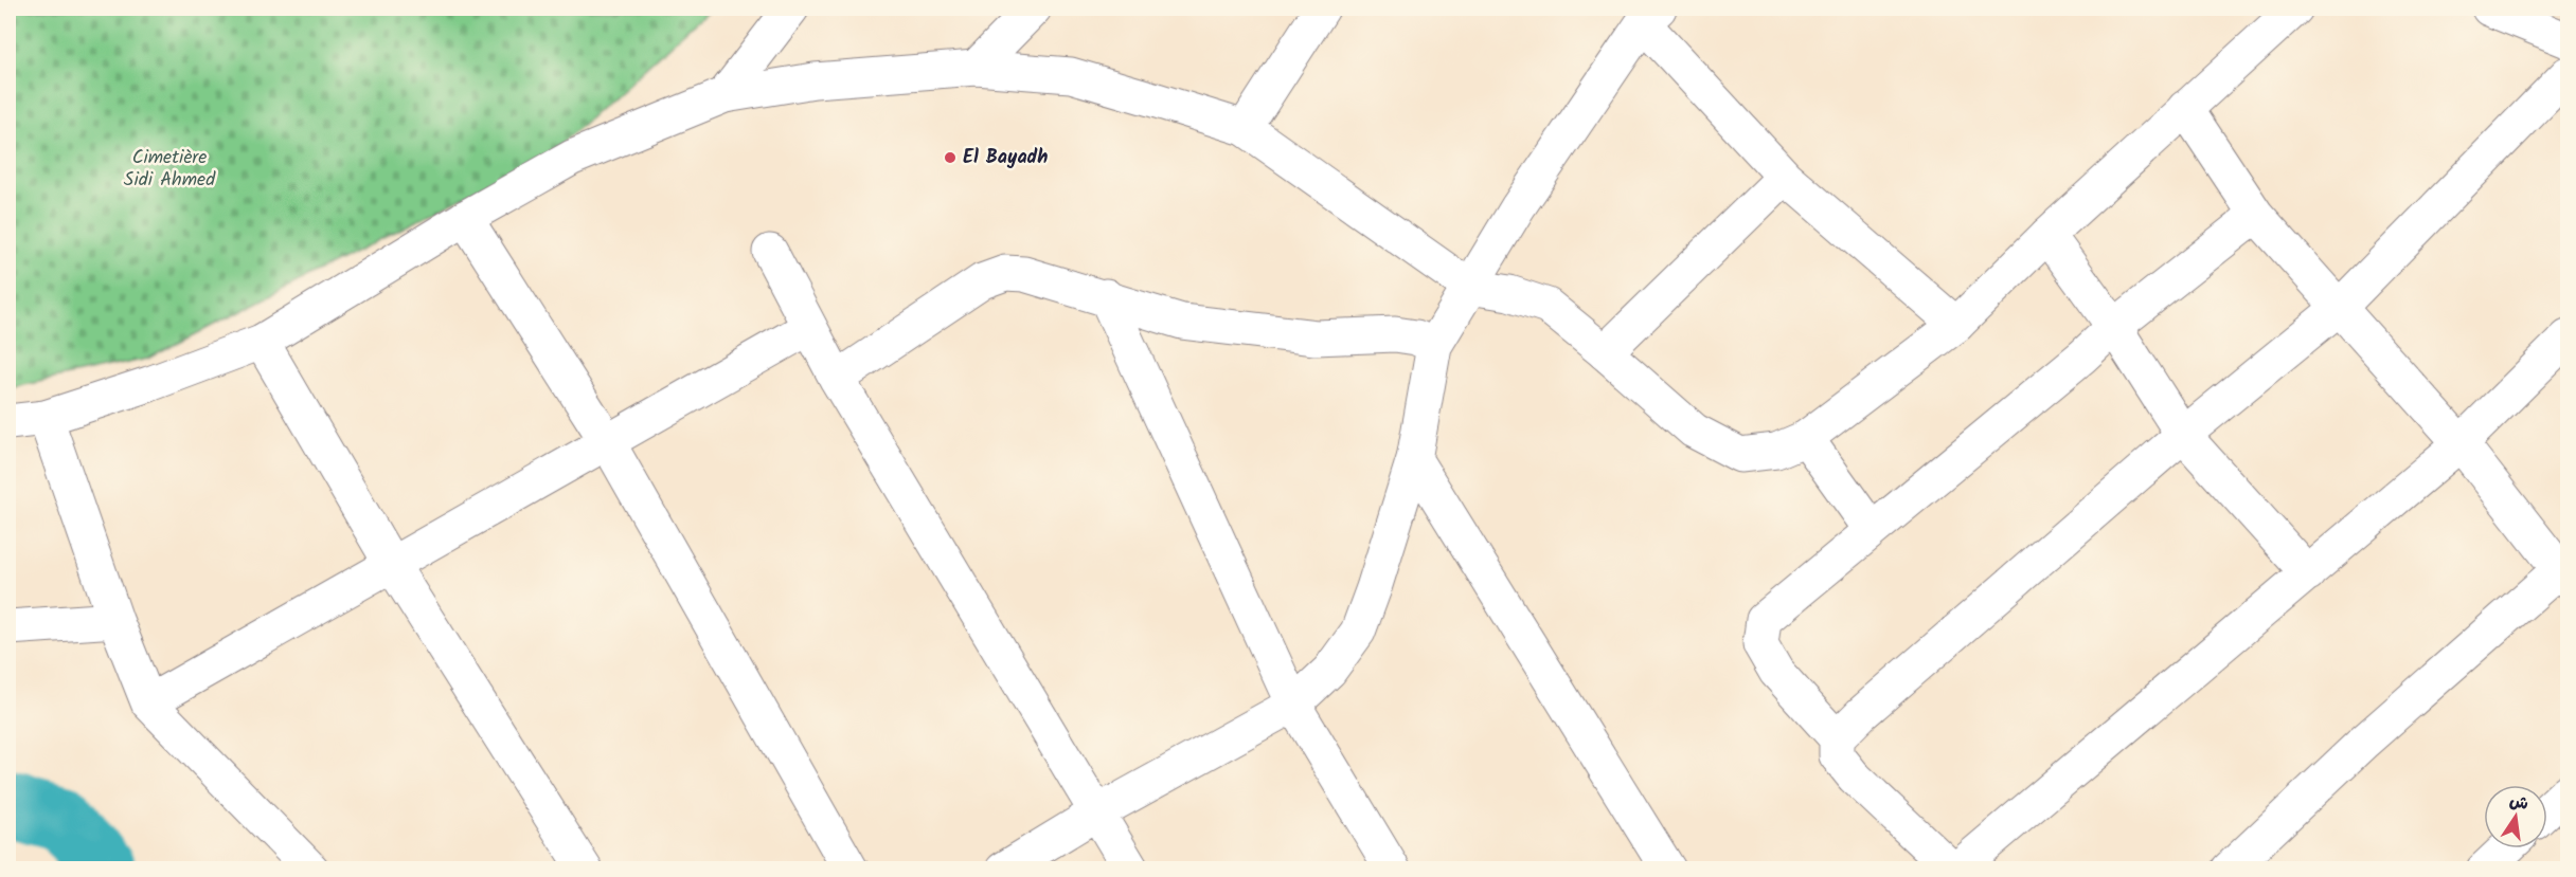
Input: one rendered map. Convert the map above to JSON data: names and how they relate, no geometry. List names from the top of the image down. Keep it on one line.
{"parks":["Cimetière Sidi Ahmed"],"places":["El Bayadh"],"north":"top"}
